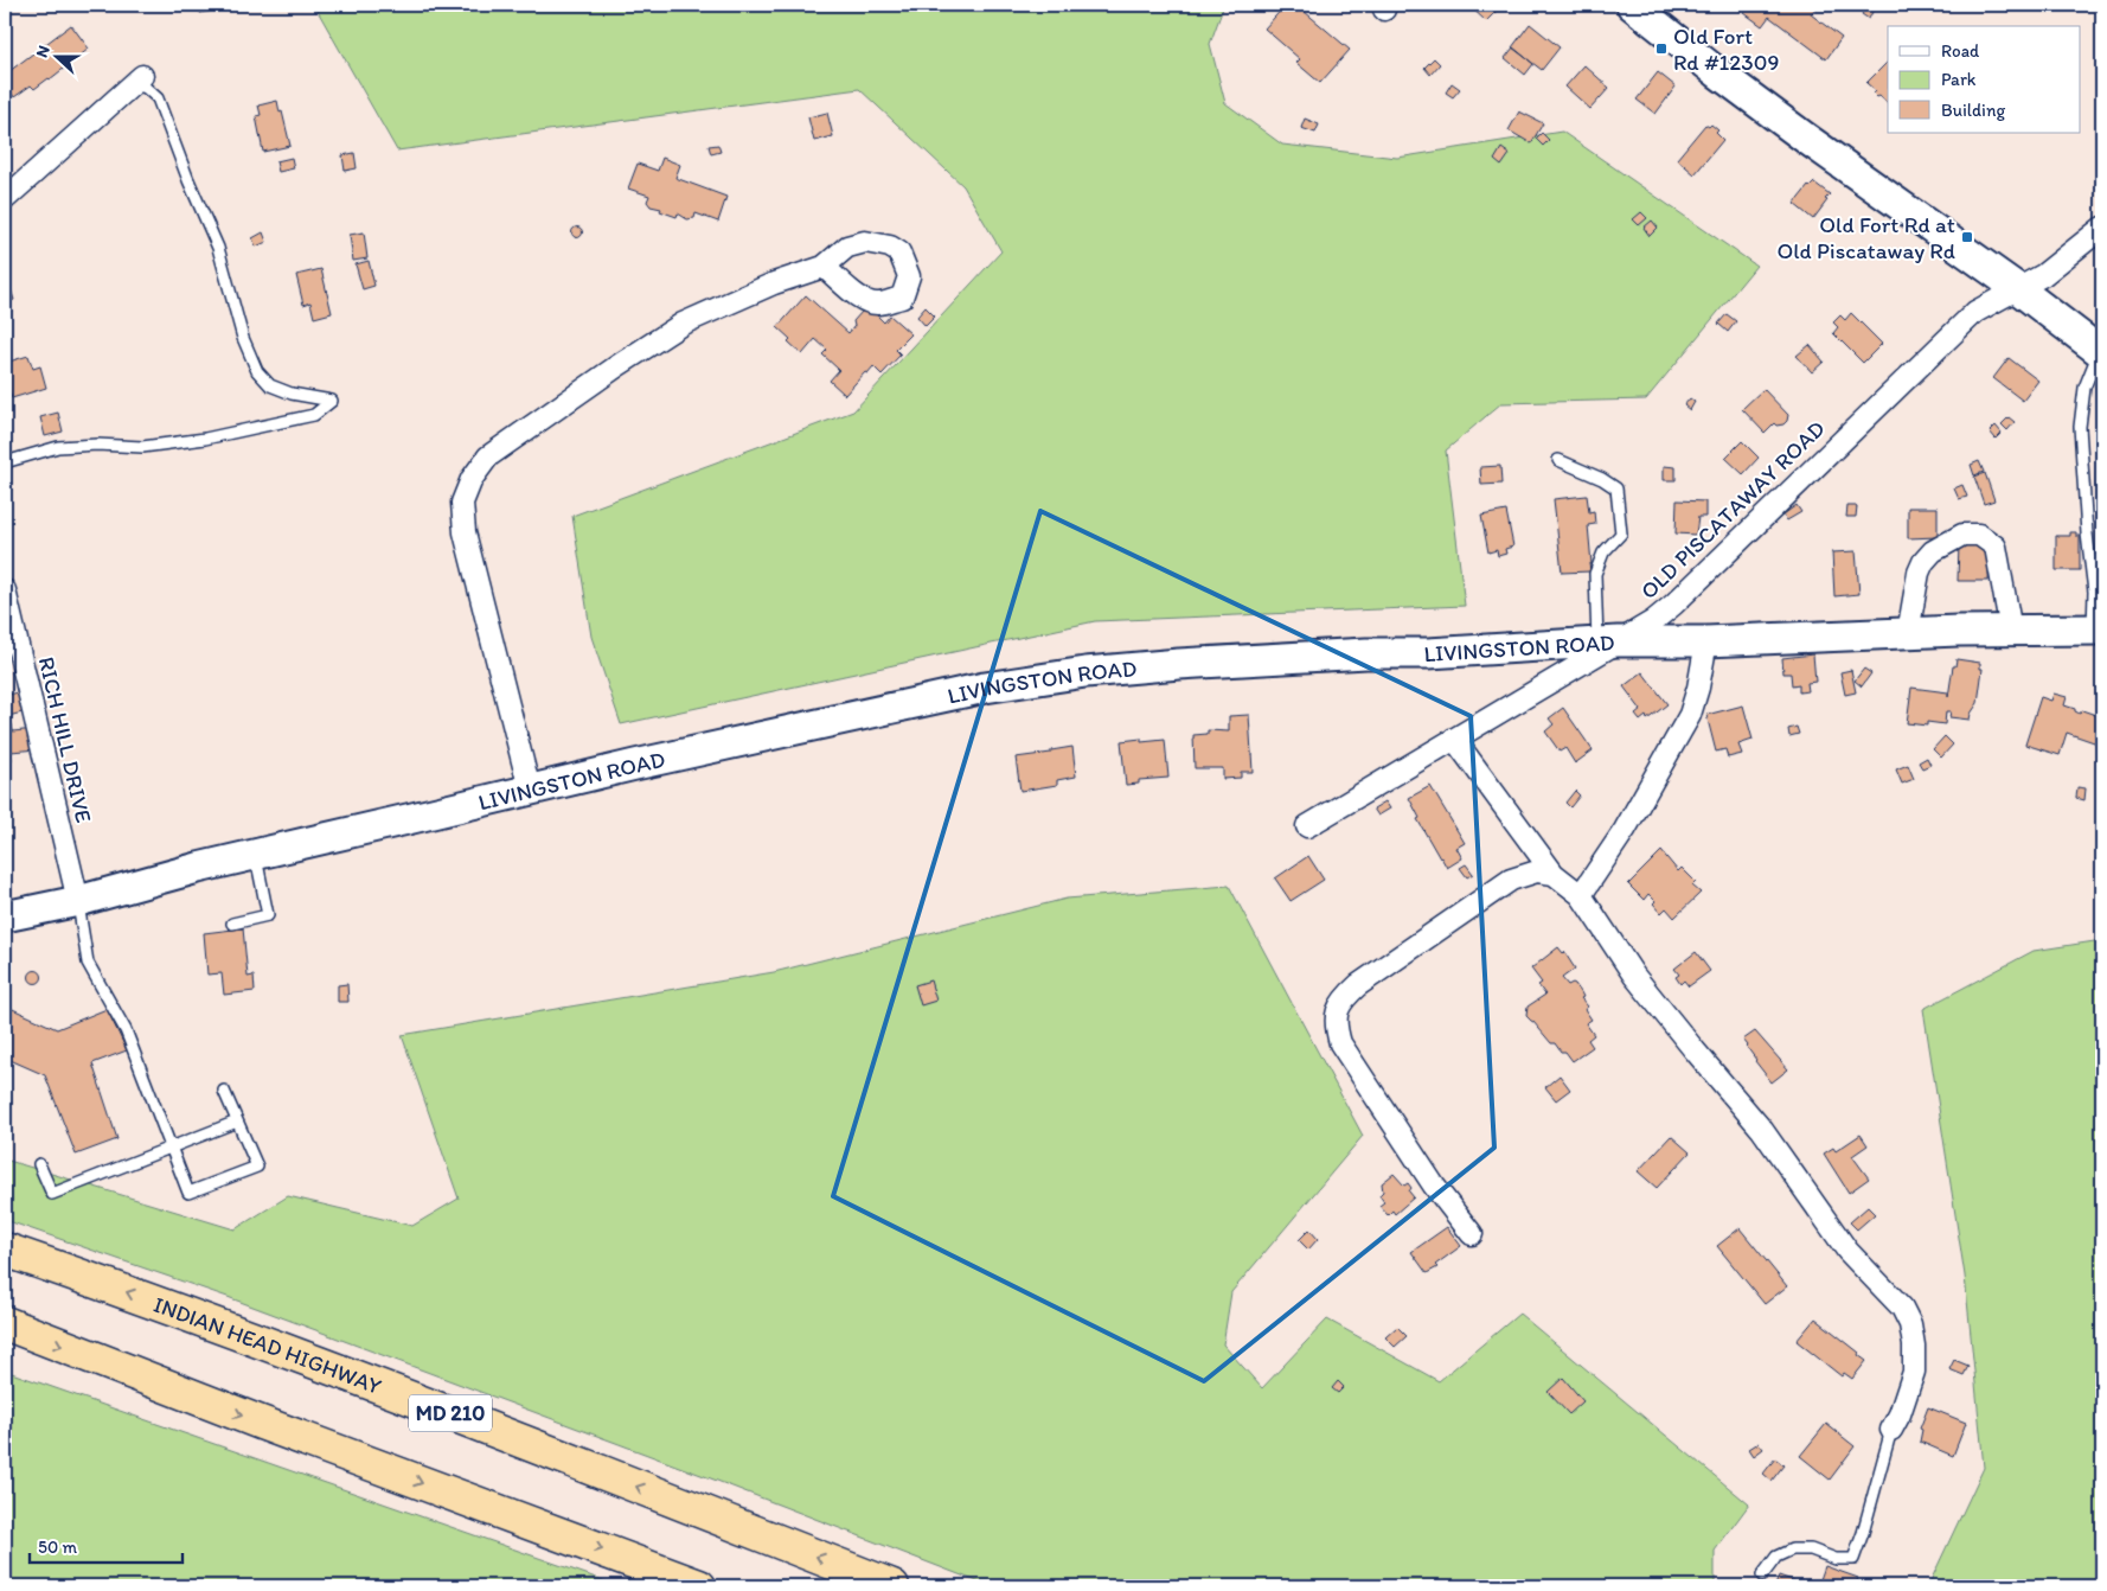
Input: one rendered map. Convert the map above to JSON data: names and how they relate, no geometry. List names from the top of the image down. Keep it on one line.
{"streets":{"highway":["INDIAN HEAD HIGHWAY","MD 210"],"main road":["LIVINGSTON ROAD"],"street":["OLD PISCATAWAY ROAD","RICH HILL DRIVE"]},"crossings":[["OLD PISCATAWAY ROAD","LIVINGSTON ROAD"],["LIVINGSTON ROAD","RICH HILL DRIVE"]],"places":{"transit":["Old Fort Rd #12309","Old Fort Rd at Old Piscataway Rd"]},"legend":["Road","Park","Building"],"scale_bar":"50 m","north":"left"}
